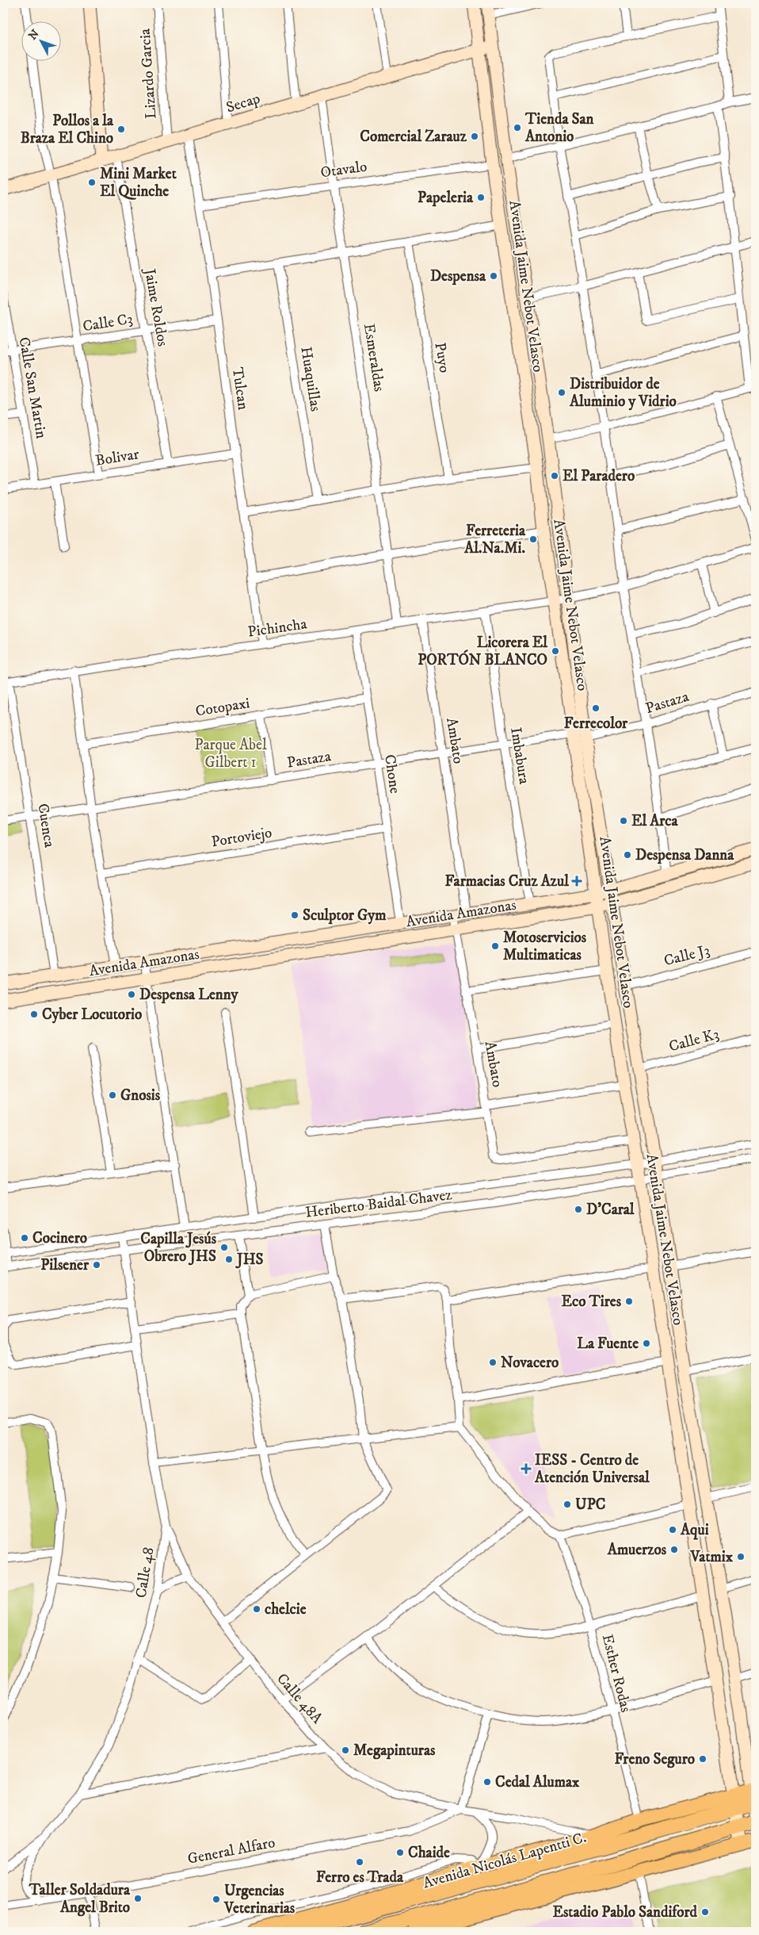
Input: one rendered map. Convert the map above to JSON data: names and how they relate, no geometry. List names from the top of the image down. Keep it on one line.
{"streets":{"highway":["Avenida Nicolás Lapentti C."],"main road":["Secap","Avenida Jaime Nebot Velasco","Avenida Amazonas"],"street":["Lizardo Garcia","Otavalo","Jaime Roldos","Calle C3","Esmeraldas","Puyo","Huaquillas","Calle San Martin","Tulcan","Bolivar","Pichincha","Pastaza","Cotopaxi","Ambato","Imbabura","Chone","Cuenca","Portoviejo","Calle J3","Calle K3","Heriberto Baidal Chavez","Calle 48","Esther Rodas","Calle 48A","General Alfaro"]},"crossings":[["Lizardo Garcia","Secap"],["Secap","Avenida Jaime Nebot Velasco"],["Secap","Jaime Roldos"],["Secap","Esmeraldas"],["Secap","Tulcan"],["Otavalo","Avenida Jaime Nebot Velasco"],["Otavalo","Esmeraldas"],["Otavalo","Tulcan"],["Avenida Jaime Nebot Velasco","Pichincha"],["Avenida Jaime Nebot Velasco","Pastaza"],["Avenida Jaime Nebot Velasco","Ambato"],["Avenida Jaime Nebot Velasco","Avenida Amazonas"],["Avenida Jaime Nebot Velasco","Calle J3"],["Avenida Jaime Nebot Velasco","Calle K3"],["Avenida Jaime Nebot Velasco","Heriberto Baidal Chavez"],["Avenida Jaime Nebot Velasco","Avenida Nicolás Lapentti C."],["Jaime Roldos","Calle C3"],["Jaime Roldos","Bolivar"],["Calle C3","Calle San Martin"],["Calle C3","Tulcan"],["Esmeraldas","Pichincha"],["Calle San Martin","Bolivar"],["Tulcan","Bolivar"],["Tulcan","Pichincha"],["Pichincha","Ambato"],["Pichincha","Imbabura"],["Pichincha","Chone"],["Pichincha","Cuenca"],["Pastaza","Ambato"],["Pastaza","Imbabura"],["Pastaza","Chone"],["Pastaza","Cuenca"],["Cotopaxi","Chone"],["Ambato","Avenida Amazonas"],["Imbabura","Avenida Amazonas"],["Chone","Portoviejo"],["Chone","Avenida Amazonas"],["Cuenca","Avenida Amazonas"],["Heriberto Baidal Chavez","Calle 48"],["Calle 48","Calle 48A"],["Esther Rodas","Avenida Nicolás Lapentti C."],["Calle 48A","General Alfaro"],["Calle 48A","Avenida Nicolás Lapentti C."]],"parks":["Parque Abel Gilbert 1"],"places":{"other":["Tienda San Antonio","Pollos a la Braza El Chino","Comercial Zarauz","Mini Market El Quinche","Papeleria","Despensa","Distribuidor de Aluminio y Vidrio","El Paradero","Ferreteria Al.Na.Mi.","Licorera El PORTÓN BLANCO","Ferrecolor","El Arca","Despensa Danna","Sculptor Gym","Motoservicios Multimaticas","Despensa Lenny","Cyber Locutorio","Gnosis","D'Caral","Cocinero","Capilla Jesús Obrero JHS","JHS","Pilsener","Eco Tires","La Fuente","Novacero","UPC","Aqui","Amuerzos","Vatmix","chelcie","Megapinturas","Freno Seguro","Cedal Alumax","Chaide","Ferro es Trada","Taller Soldadura Angel Brito","Urgencias Veterinarias","Estadio Pablo Sandiford"],"health":["Farmacias Cruz Azul","IESS - Centro de Atención Universal"]},"north":"top left"}
